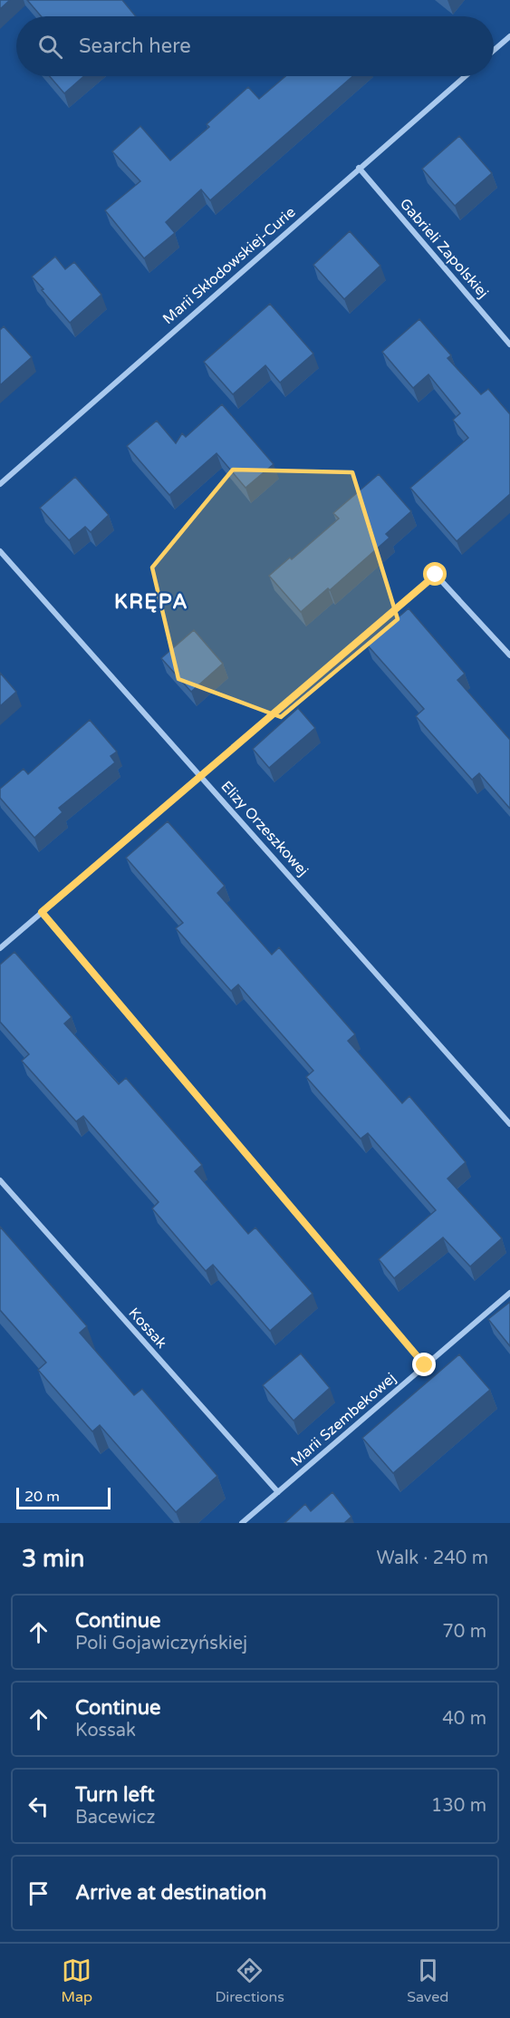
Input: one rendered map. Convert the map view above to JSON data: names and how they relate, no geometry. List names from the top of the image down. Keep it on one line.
{"streets":{"street":["Gabrieli Zapolskiej","Marii Skłodowskiej-Curie","Elizy Orzeszkowej","Kossak","Marii Szembekowej"]},"crossings":[["Gabrieli Zapolskiej","Marii Skłodowskiej-Curie"],["Kossak","Marii Szembekowej"]],"districts":["KRĘPA"],"scale_bar":"20 m","page":{"search":"Search here","scale":"20 m","heading":["3 min","Walk · 240 m"],"list":[["Continue","Poli Gojawiczyńskiej","70 m"],["Continue","Kossak","40 m"],["Turn left","Bacewicz","130 m"],"Arrive at destination"],"nav":["Map","Directions","Saved"]}}
